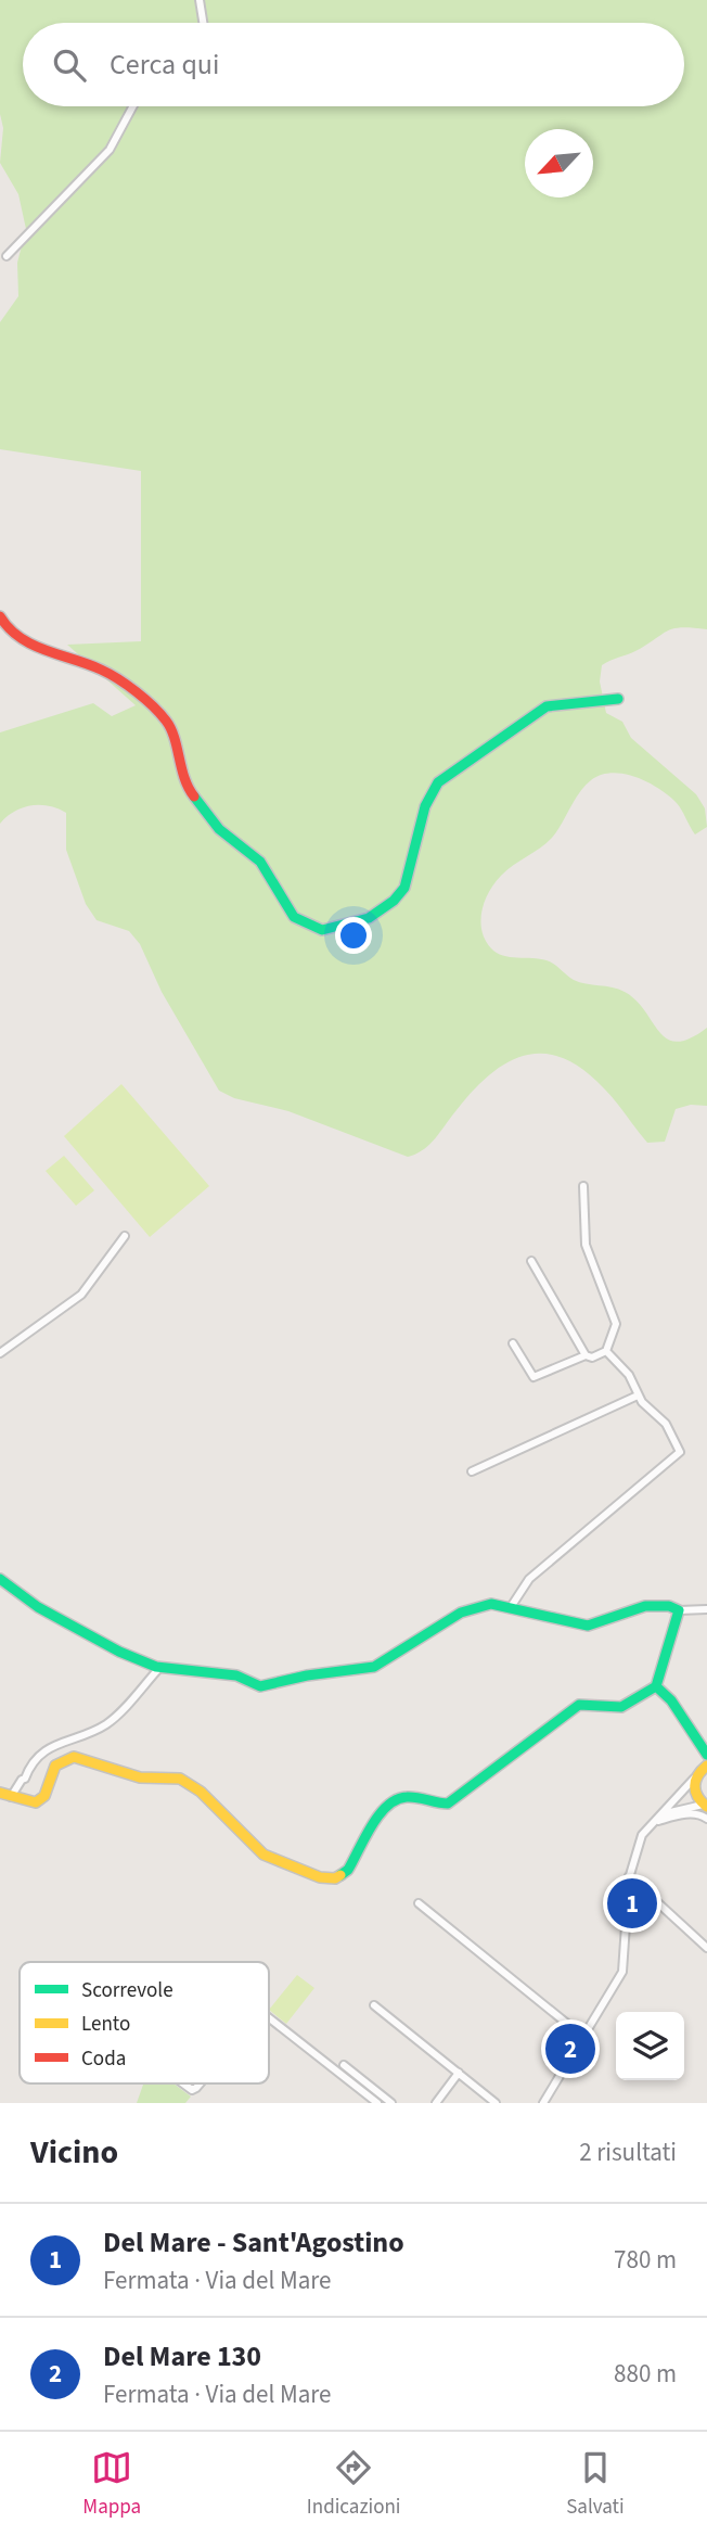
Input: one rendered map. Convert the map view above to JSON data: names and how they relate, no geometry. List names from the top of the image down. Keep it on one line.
{"legend":["Scorrevole","Lento","Coda"],"north":"bottom left","page":{"search":"Cerca qui","pins":["1","2"],"heading":["Vicino","2 risultati"],"list":[{"mark":"1","name":"Del Mare - Sant'Agostino","note":"Fermata · Via del Mare","value":"780 m"},{"mark":"2","name":"Del Mare 130","note":"Fermata · Via del Mare","value":"880 m"}],"nav":["Mappa","Indicazioni","Salvati"]}}
